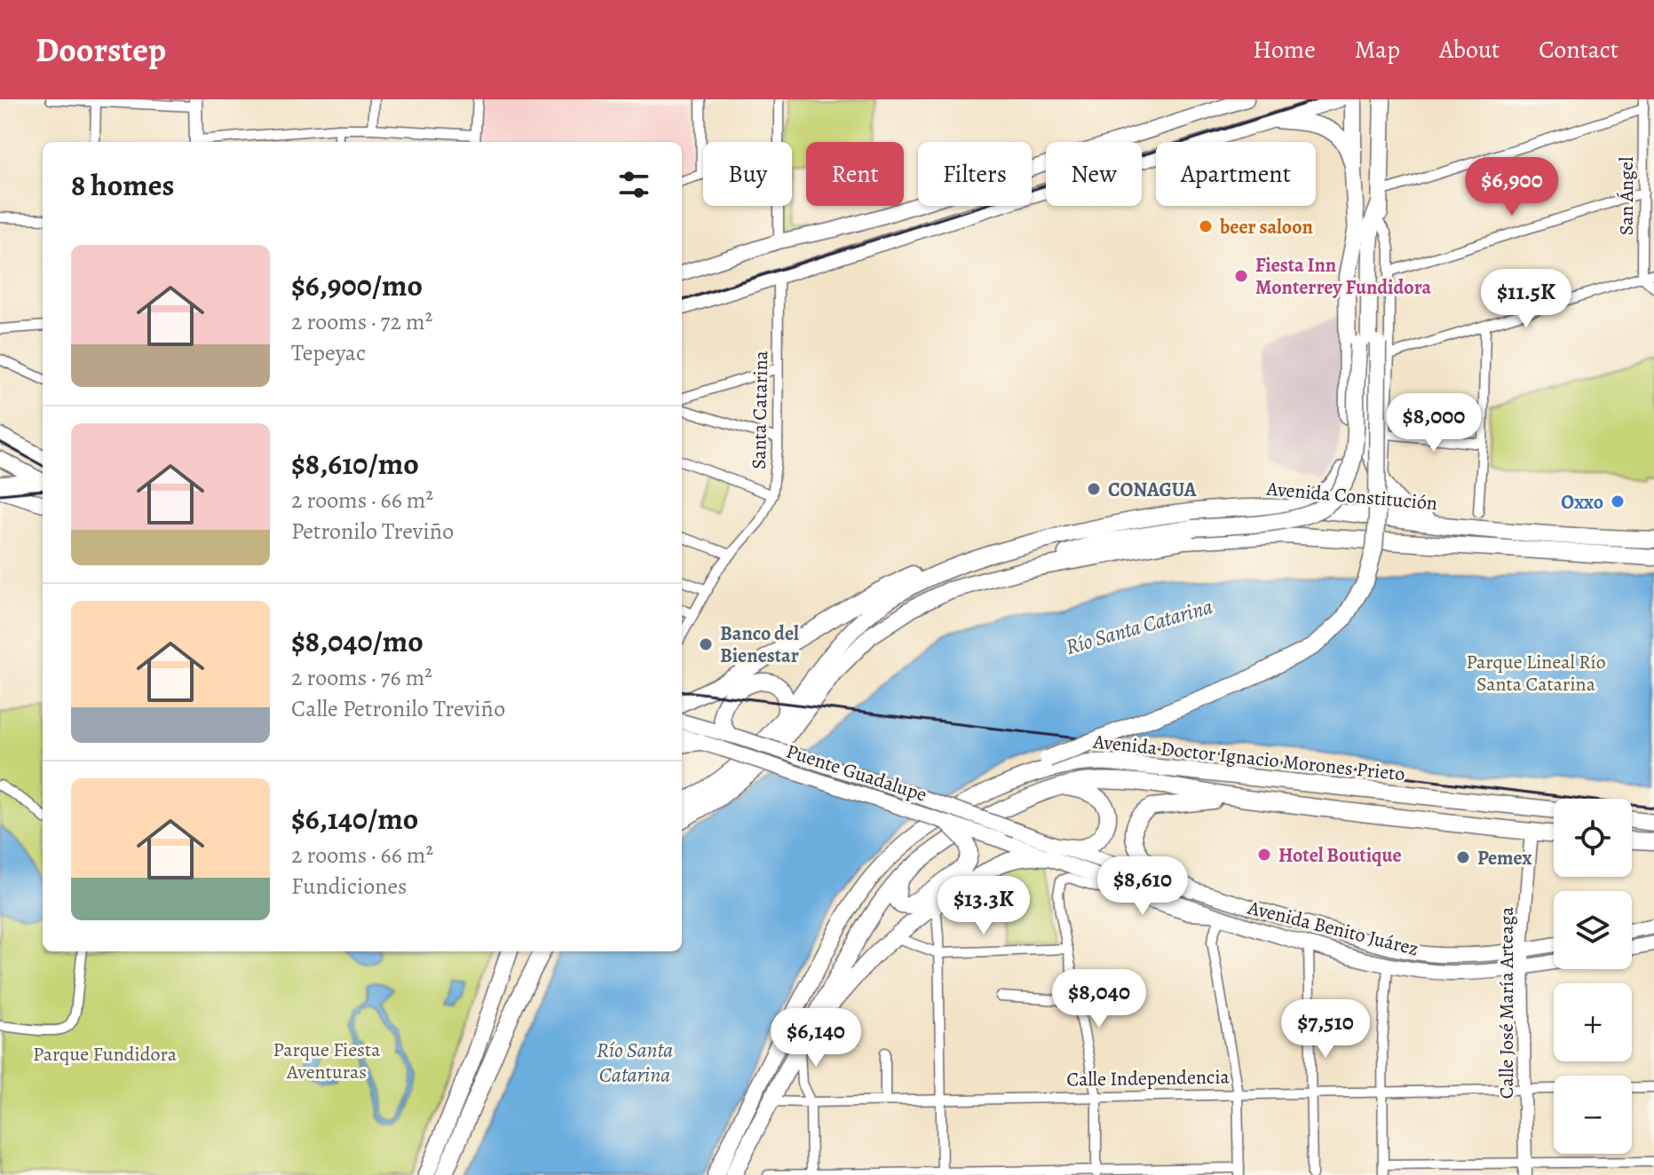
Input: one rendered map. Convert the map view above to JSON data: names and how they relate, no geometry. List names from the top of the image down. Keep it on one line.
{"streets":{"highway":["Avenida Constitución","Avenida Doctor Ignacio Morones Prieto"],"main road":["Puente Guadalupe","Avenida Benito Juárez"],"street":["San Ángel","Santa Catarina","Calle José María Arteaga","Calle Independencia"]},"crossings":[["Avenida Doctor Ignacio Morones Prieto","Calle José María Arteaga"],["Avenida Doctor Ignacio Morones Prieto","Calle Independencia"],["Puente Guadalupe","Avenida Benito Juárez"],["Avenida Benito Juárez","Calle José María Arteaga"],["Calle José María Arteaga","Calle Independencia"]],"water":["Río Santa Catarina"],"parks":["Parque Lineal Río Santa Catarina","Parque Fiesta Aventuras","Parque Fundidora"],"places":["beer saloon","Fiesta Inn Monterrey Fundidora","CONAGUA","Oxxo","Banco del Bienestar","Hotel Boutique","Pemex"],"page":{"header":"Doorstep","nav":["Home","Map","About","Contact"],"chip":["Buy","Rent","Filters","New","Apartment"],"heading":"8 homes","price":["$6,900","$11.5K","$8,000","$8,610","$13.3K","$8,040","$7,510","$6,140"],"list":[{"name":"$6,900/mo","note":"2 rooms · 72 m² · Tepeyac"},{"name":"$8,610/mo","note":"2 rooms · 66 m² · Petronilo Treviño"},{"name":"$8,040/mo","note":"2 rooms · 76 m² · Calle Petronilo Treviño"},{"name":"$6,140/mo","note":"2 rooms · 66 m² · Fundiciones"}],"map_buttons":["+","−"]}}
